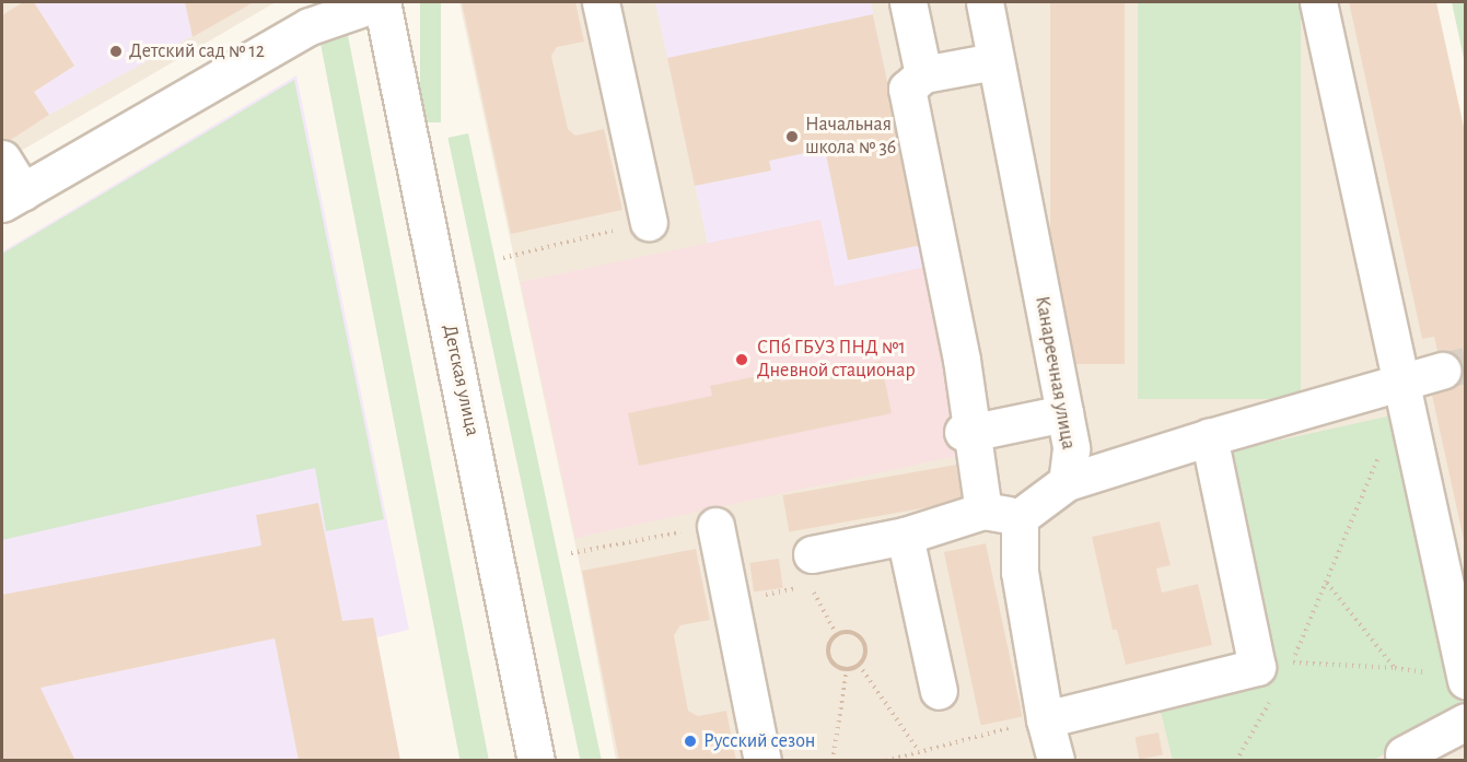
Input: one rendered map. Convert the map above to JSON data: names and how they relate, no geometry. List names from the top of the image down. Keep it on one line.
{"streets":{"street":["Канареечная улица","Детская улица"]},"places":["Детский сад № 12","Начальная школа № 36","СПб ГБУЗ ПНД №1 Дневной стационар","Русский сезон"]}
